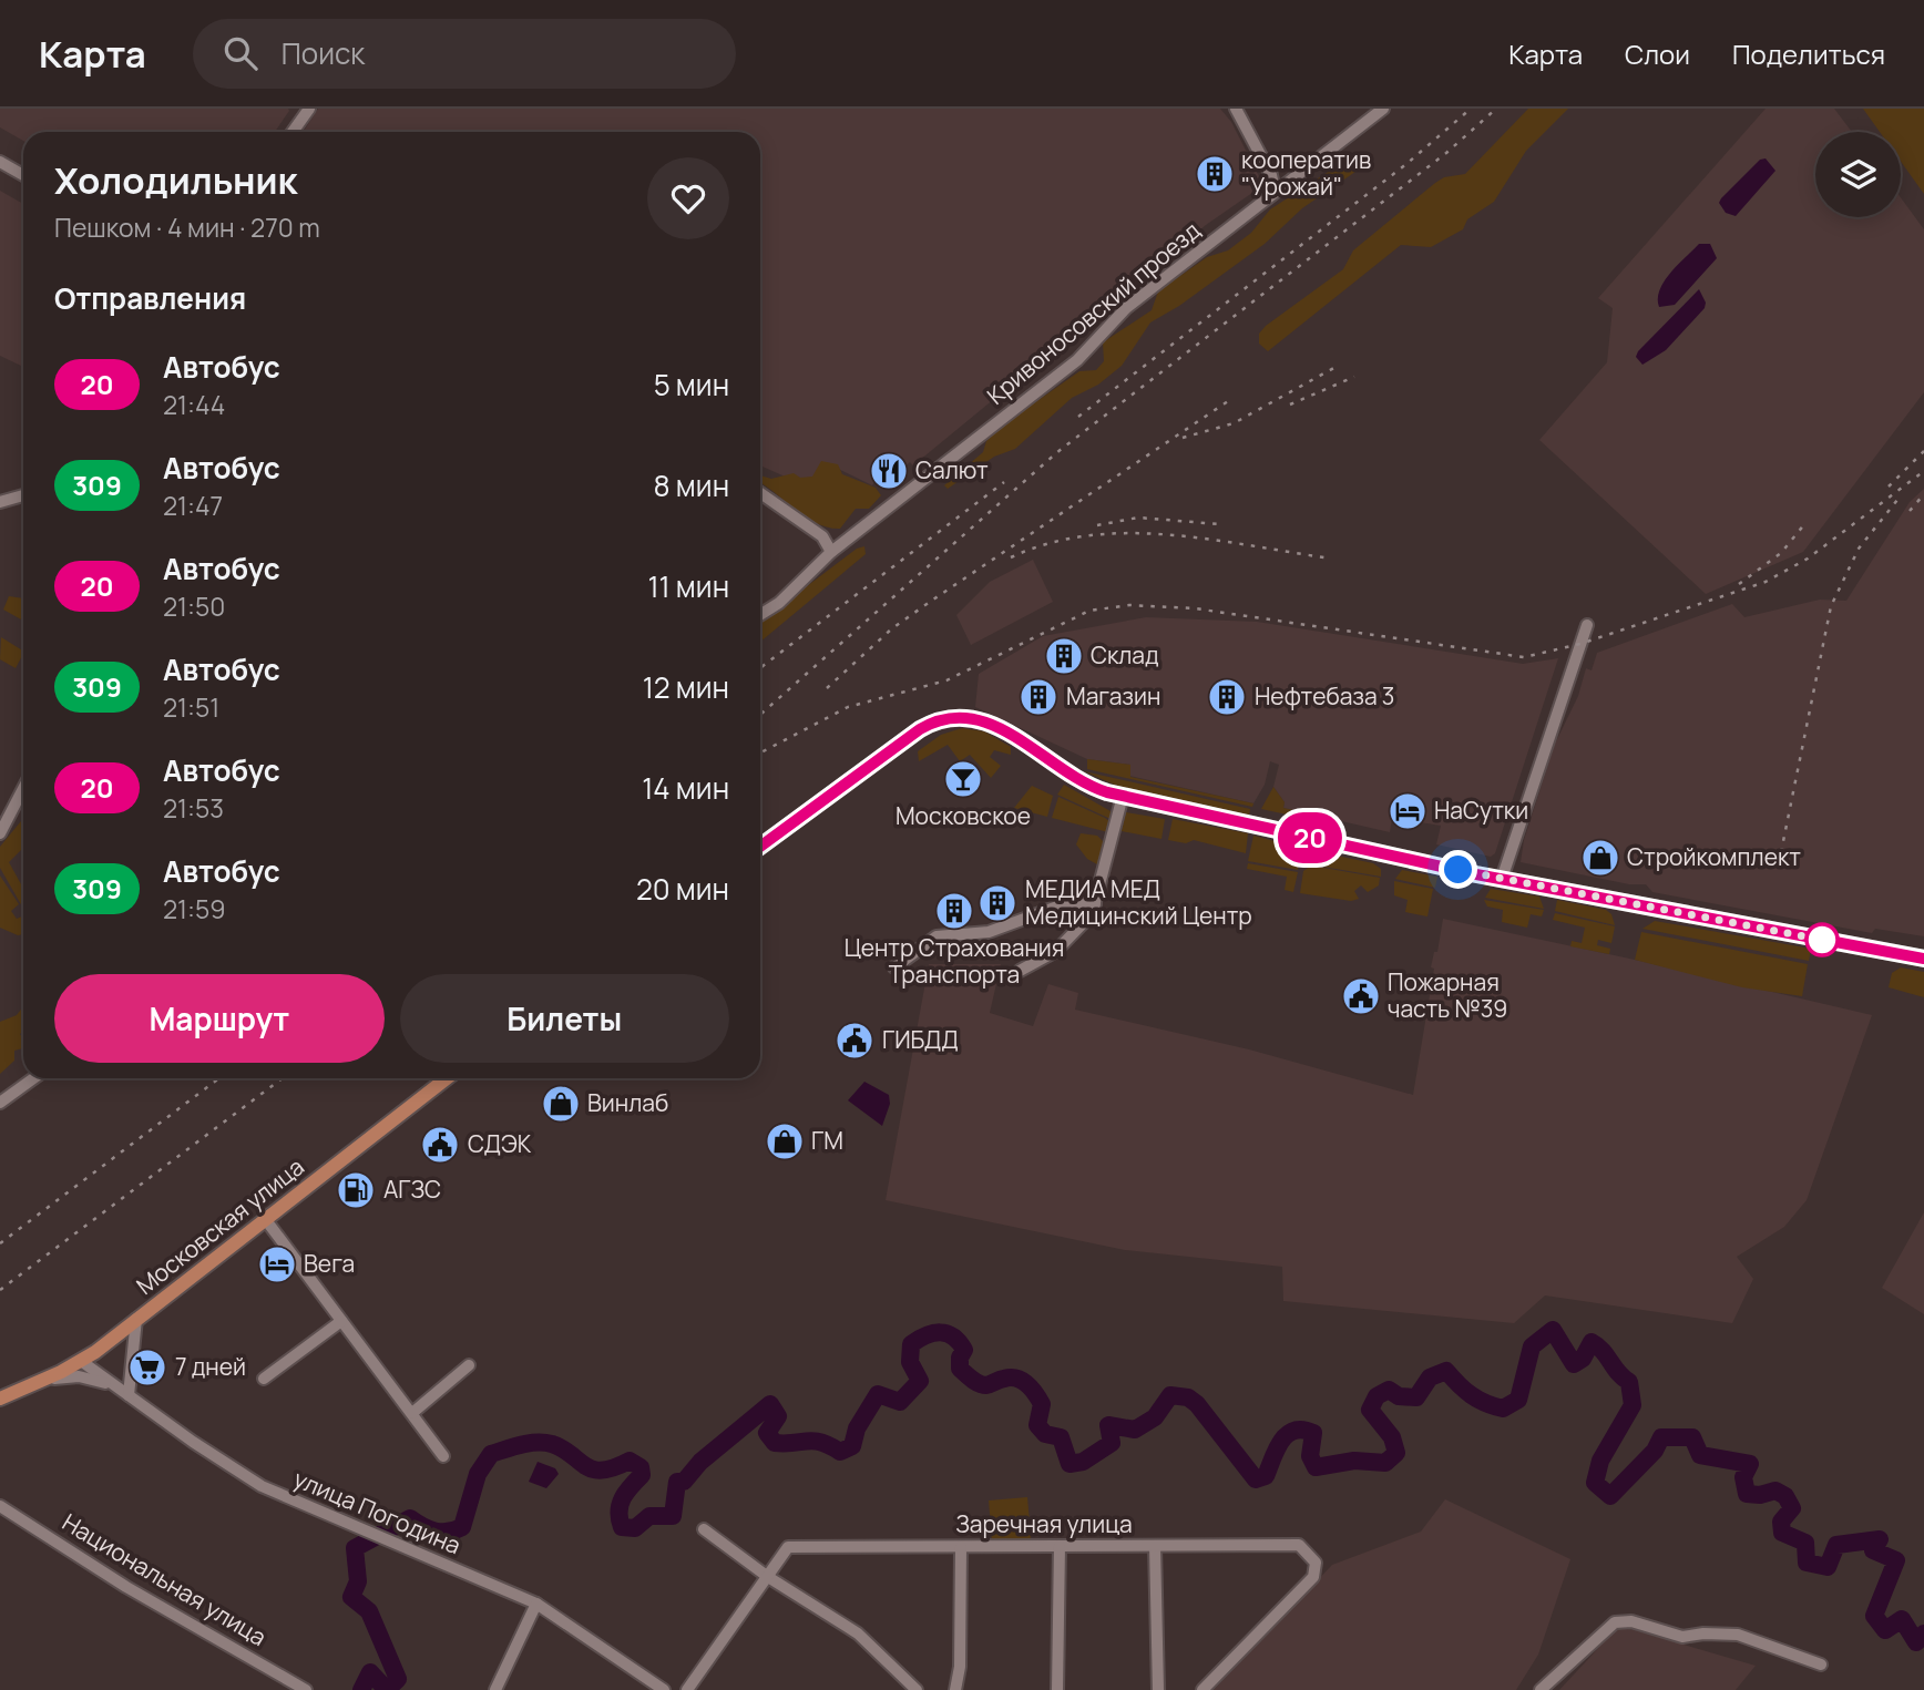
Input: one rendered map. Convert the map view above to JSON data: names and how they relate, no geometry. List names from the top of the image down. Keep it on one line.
{"streets":{"main road":["Московская улица"],"street":["Кривоносовский проезд","улица Погодина","Заречная улица","Национальная улица"]},"crossings":[["Московская улица","улица Погодина"]],"places":{"building":["кооператив \"Урожай\"","Склад","Магазин","Нефтебаза 3","МЕДИА МЕД Медицинский Центр","Центр Страхования Транспорта"],"restaurant":["Салют"],"bar":["Московское"],"hotel":["НаСутки","Вега"],"shop":["Стройкомплект","Винлаб","ГМ"],"public building":["Пожарная часть №39","ГИБДД","СДЭК"],"fuel station":["АГЗС"],"supermarket":["7 дней"]},"lines":["bus line 20"],"page":{"header":"Карта","search":"Поиск","nav":["Карта","Слои","Поделиться"],"on_map":"20","heading":[["Холодильник","Пешком · 4 мин · 270 m"],"Отправления"],"list":[{"mark":"20","name":"Автобус","note":"21:44","value":"5 мин"},{"mark":"309","name":"Автобус","note":"21:47","value":"8 мин"},{"mark":"20","name":"Автобус","note":"21:50","value":"11 мин"},{"mark":"309","name":"Автобус","note":"21:51","value":"12 мин"},{"mark":"20","name":"Автобус","note":"21:53","value":"14 мин"},{"mark":"309","name":"Автобус","note":"21:59","value":"20 мин"}],"buttons":["Маршрут","Билеты"]}}
